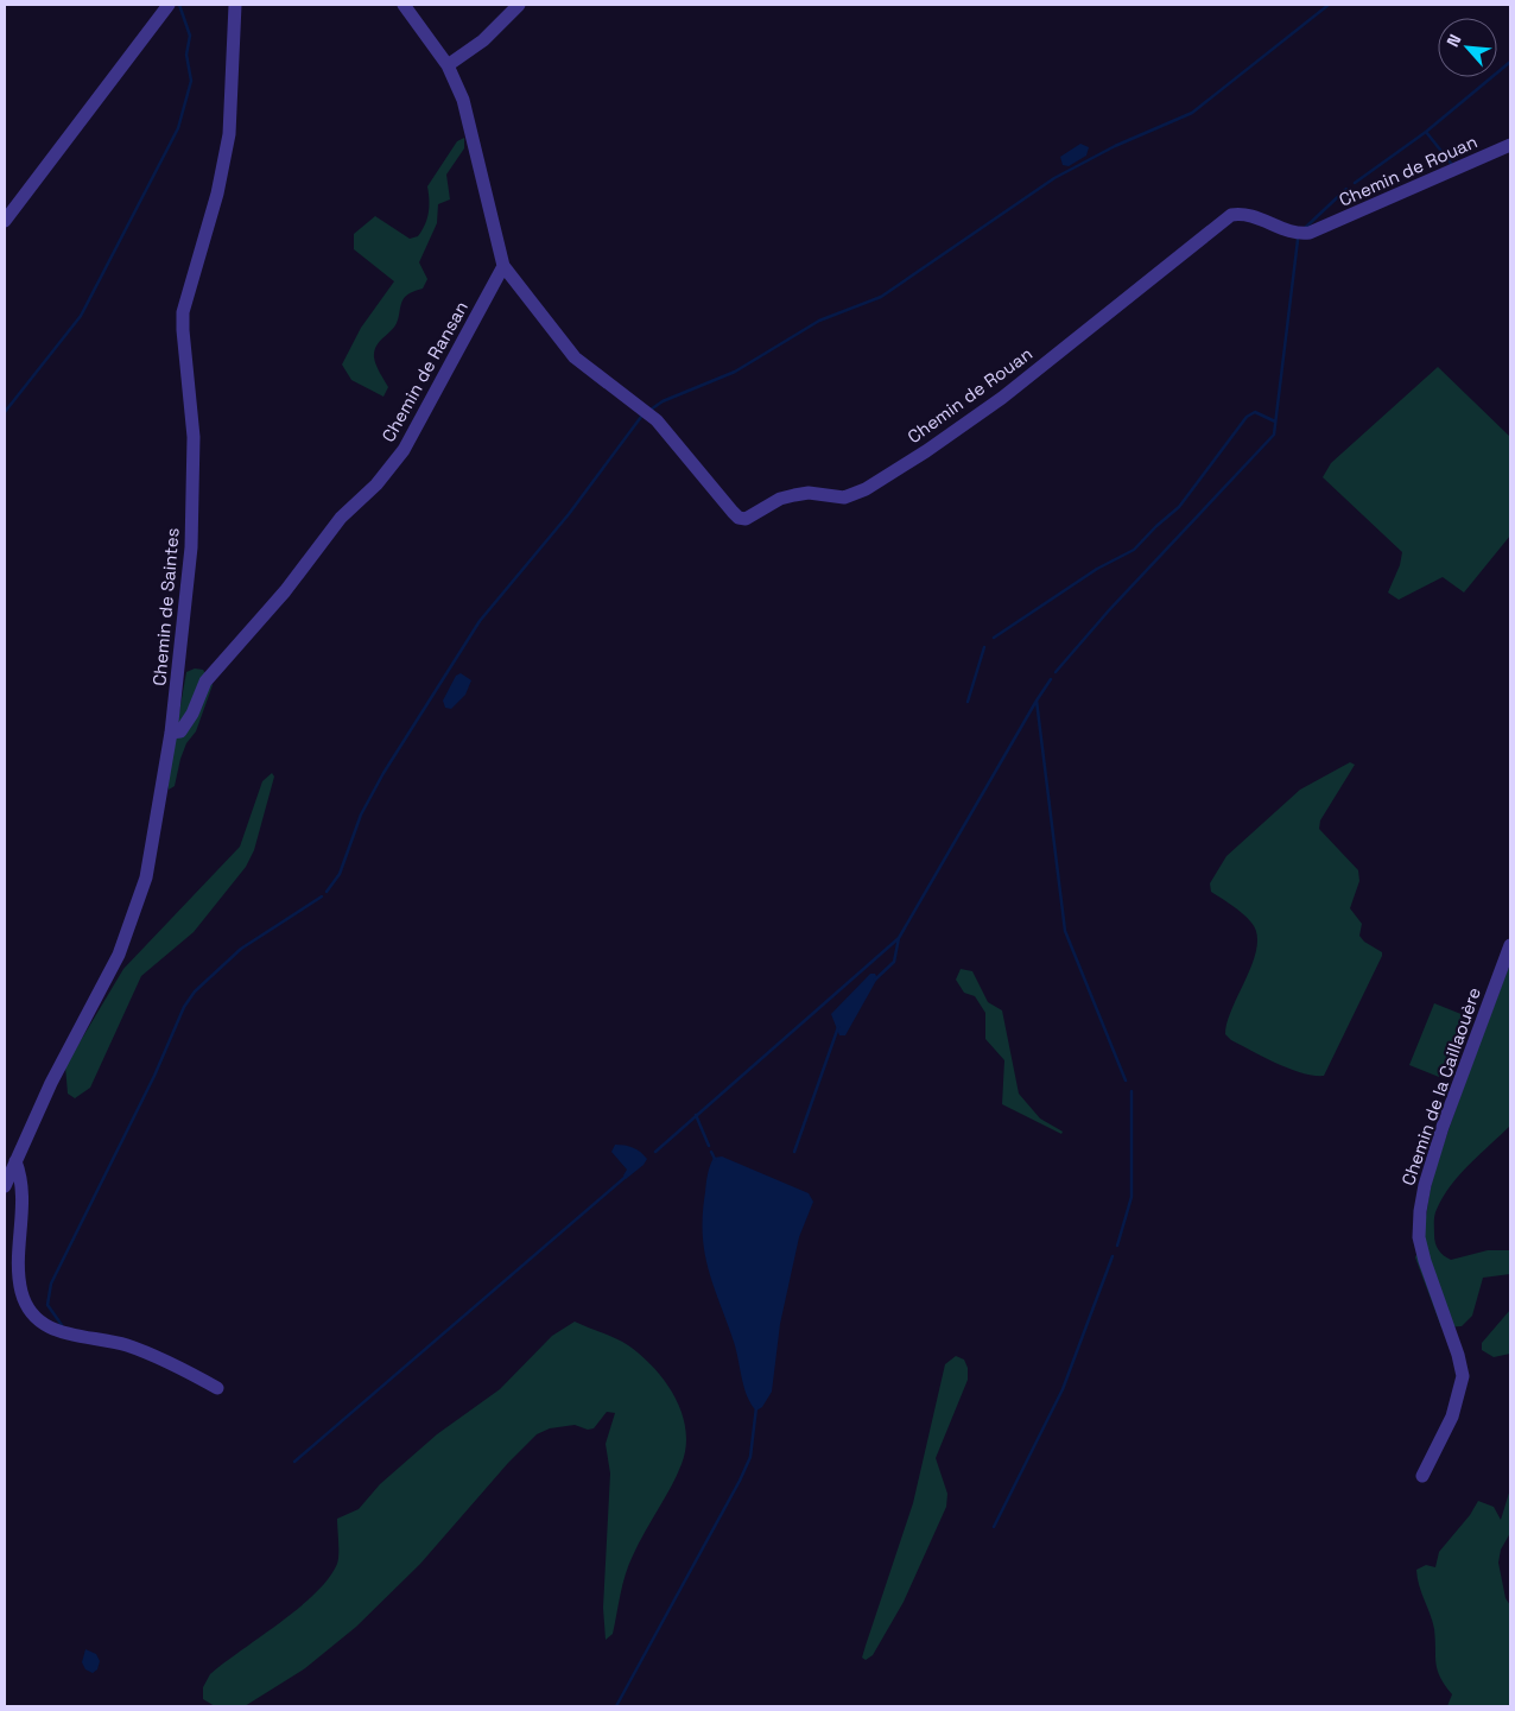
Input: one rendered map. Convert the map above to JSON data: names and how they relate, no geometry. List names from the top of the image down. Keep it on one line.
{"streets":{"street":["Chemin de Rouan","Chemin de Ransan","Chemin de Saintes","Chemin de la Caillaouère"]},"crossings":[["Chemin de Rouan","Chemin de Ransan"],["Chemin de Ransan","Chemin de Saintes"]],"north":"top left"}
